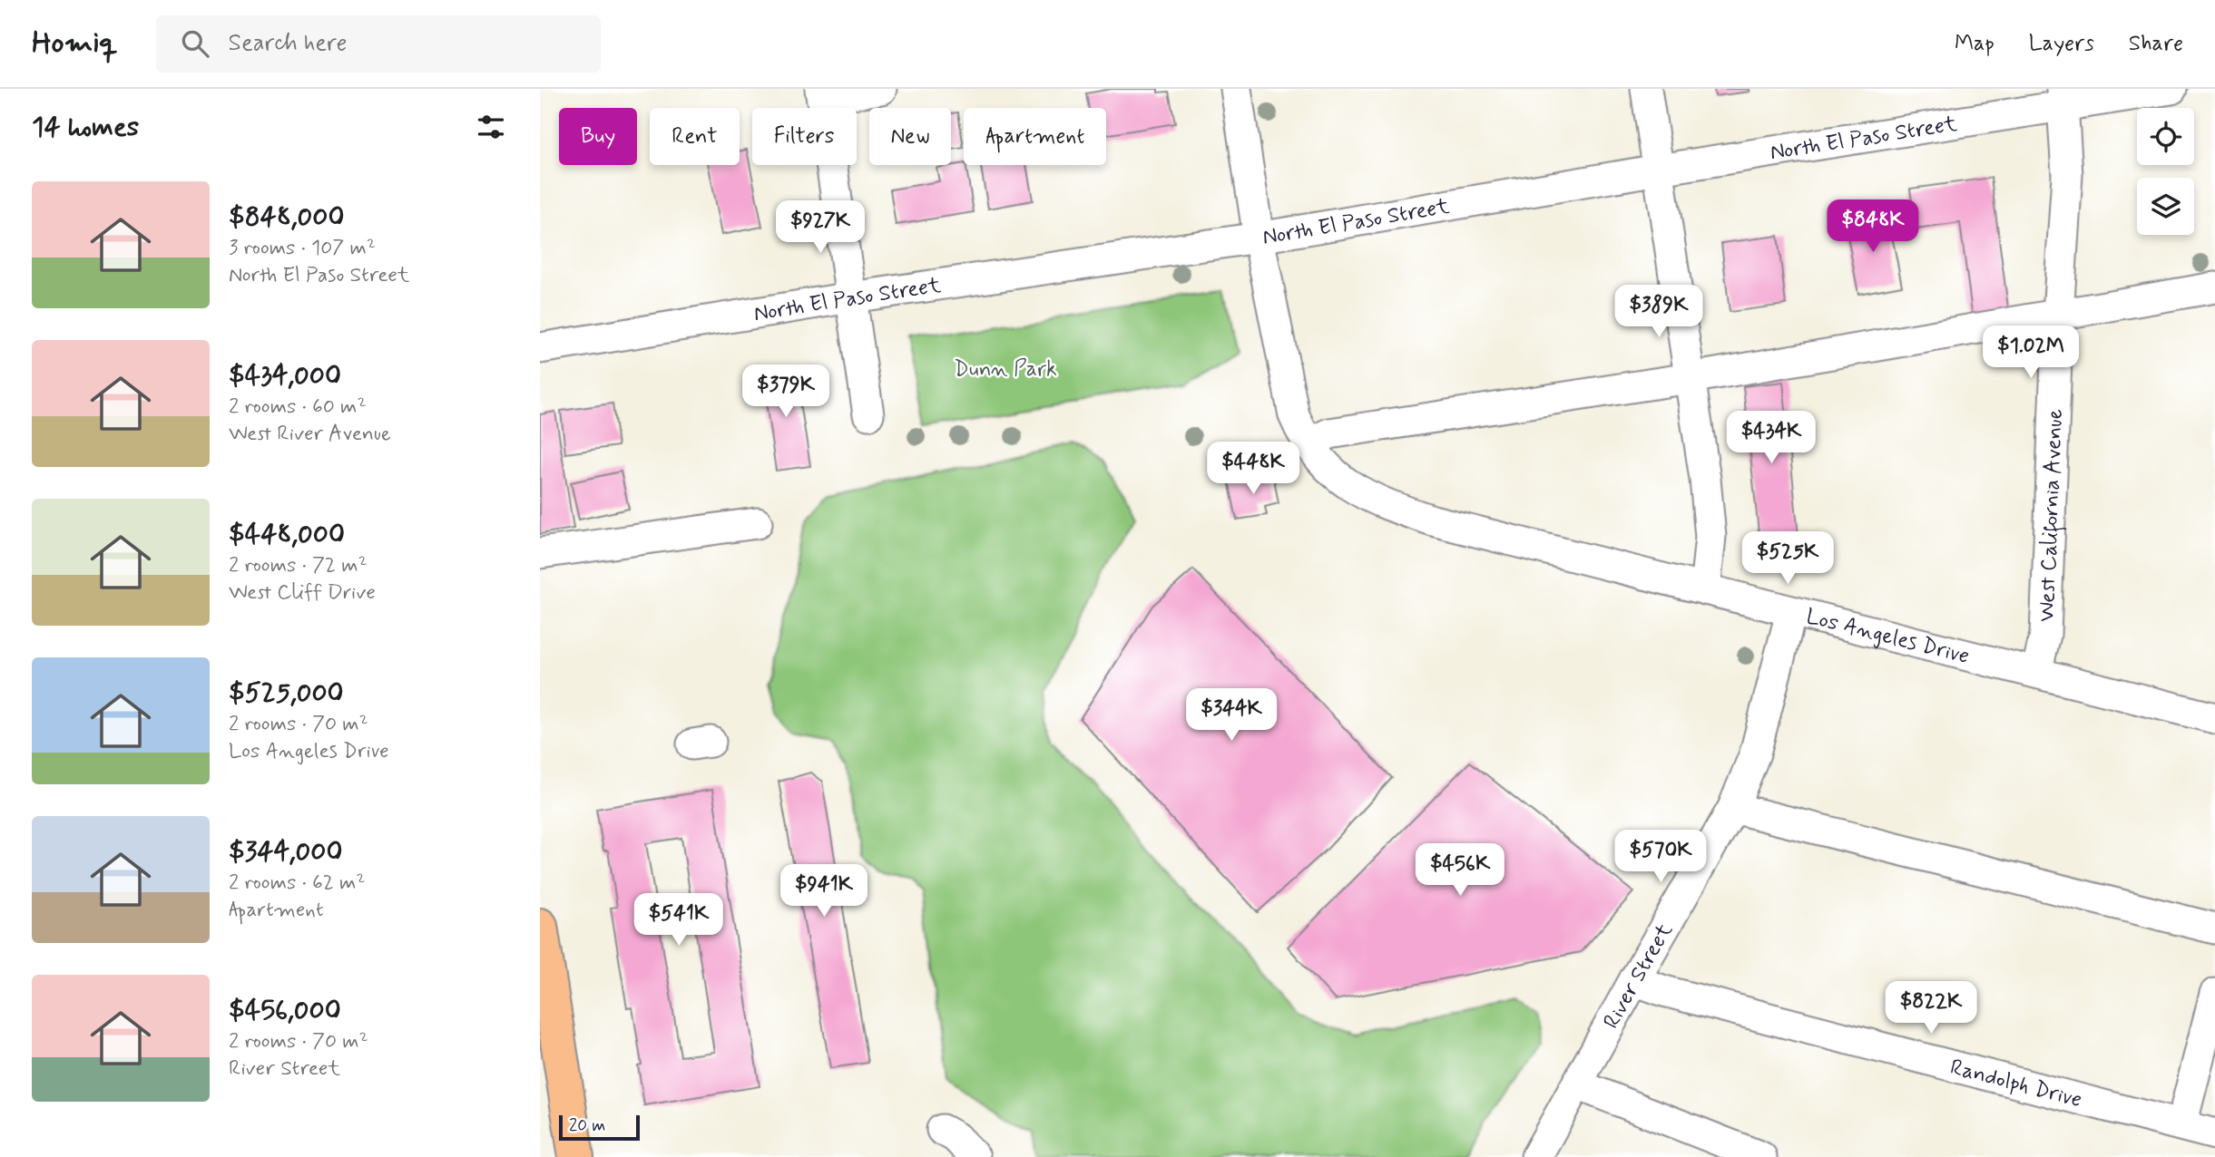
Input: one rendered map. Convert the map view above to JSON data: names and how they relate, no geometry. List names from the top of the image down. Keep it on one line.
{"streets":{"street":["North El Paso Street","West California Avenue","Los Angeles Drive","River Street","Randolph Drive"]},"crossings":[["North El Paso Street","West California Avenue"],["North El Paso Street","Los Angeles Drive"],["West California Avenue","Los Angeles Drive"],["Los Angeles Drive","River Street"],["River Street","Randolph Drive"]],"parks":["Dunn Park"],"scale_bar":"20 m","page":{"header":"Homiq","search":"Search here","nav":["Map","Layers","Share"],"heading":"14 homes","chip":["Buy","Rent","Filters","New","Apartment"],"list":[{"name":"$848,000","note":"3 rooms · 107 m² · North El Paso Street"},{"name":"$434,000","note":"2 rooms · 60 m² · West River Avenue"},{"name":"$448,000","note":"2 rooms · 72 m² · West Cliff Drive"},{"name":"$525,000","note":"2 rooms · 70 m² · Los Angeles Drive"},{"name":"$344,000","note":"2 rooms · 62 m² · Apartment"},{"name":"$456,000","note":"2 rooms · 70 m² · River Street"}],"price":["$848K","$927K","$389K","$1.02M","$379K","$434K","$448K","$525K","$344K","$570K","$456K","$941K","$541K","$822K"],"scale":"20 m"}}
